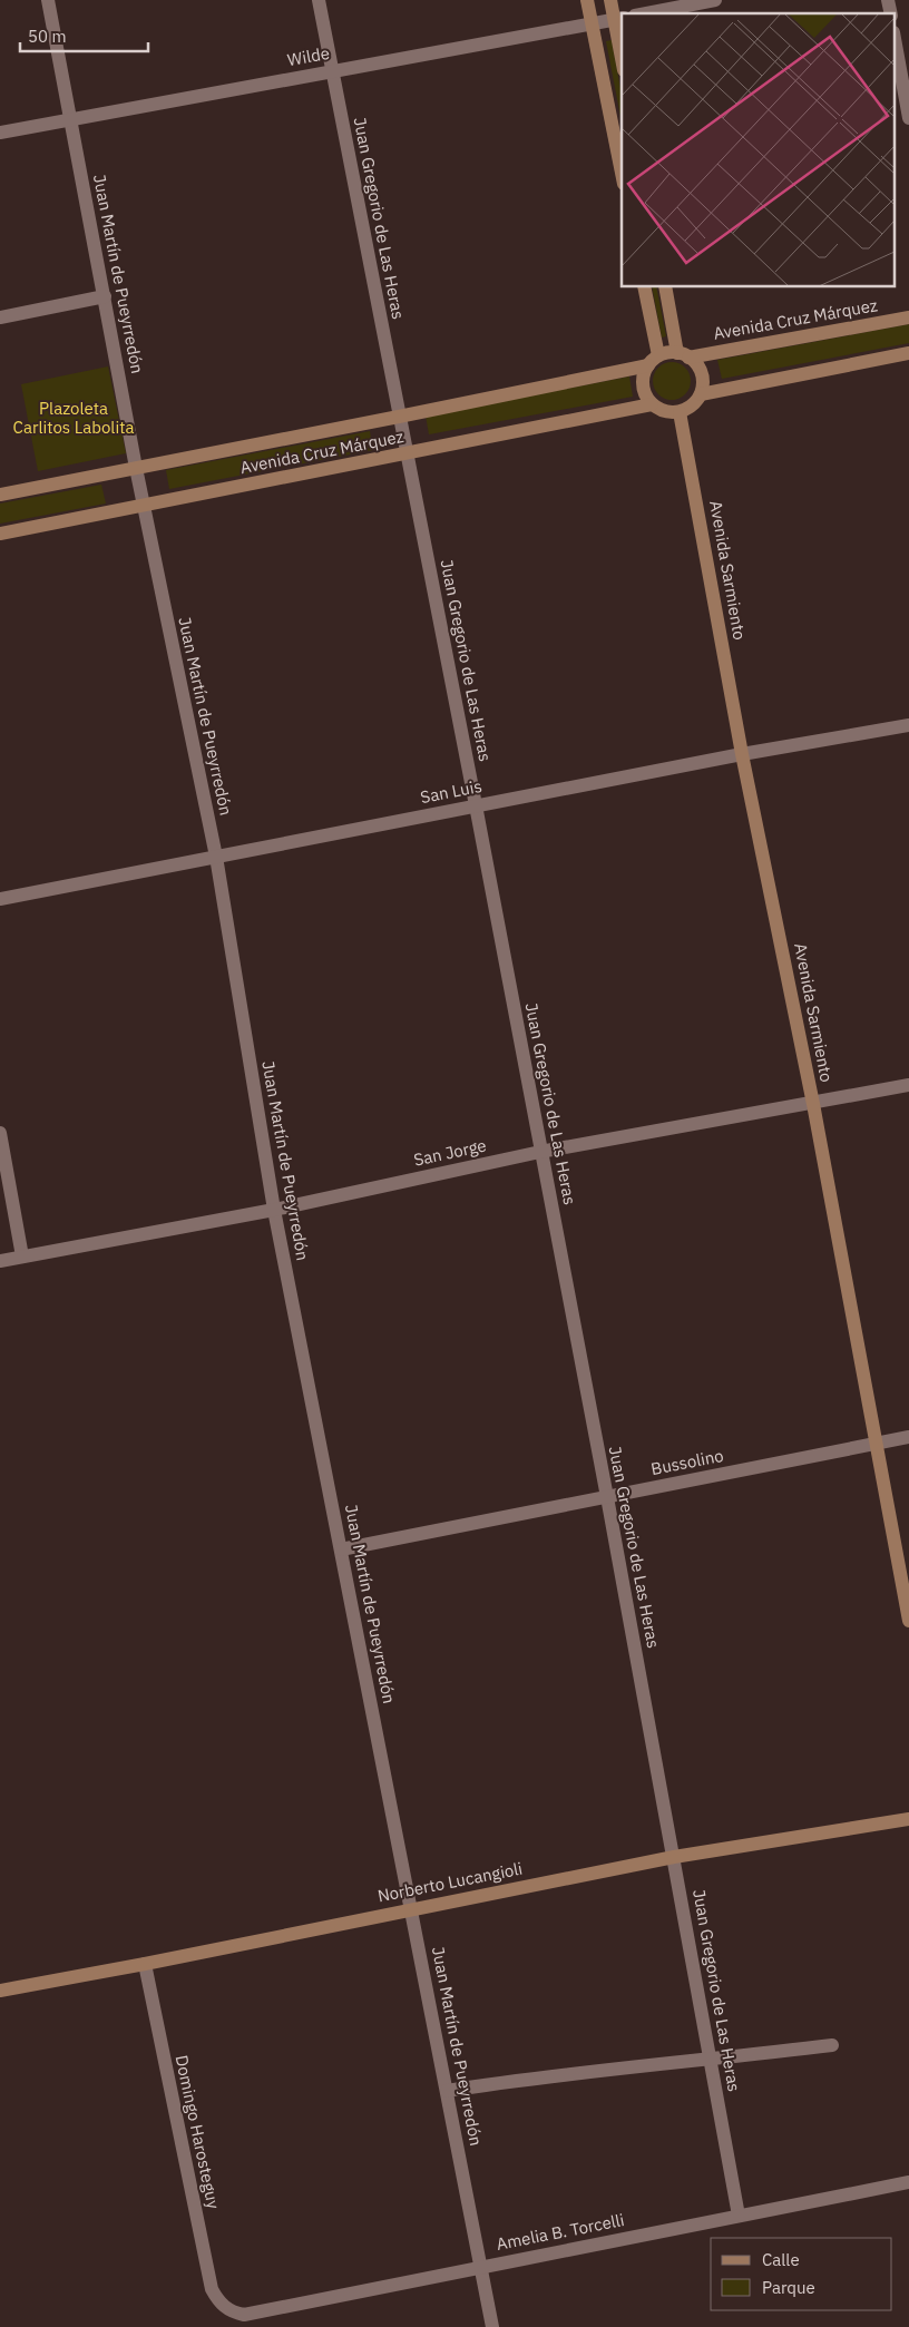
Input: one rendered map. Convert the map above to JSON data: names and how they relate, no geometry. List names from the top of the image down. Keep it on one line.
{"streets":{"main road":["Avenida Cruz Márquez","Avenida Sarmiento","Norberto Lucangioli"],"street":["Wilde","Juan Gregorio de Las Heras","Juan Martín de Pueyrredón","San Luis","San Jorge","Bussolino","Domingo Harosteguy","Amelia B. Torcelli"]},"crossings":[["Wilde","Juan Gregorio de Las Heras"],["Wilde","Juan Martín de Pueyrredón"],["Juan Gregorio de Las Heras","Avenida Cruz Márquez"],["Juan Gregorio de Las Heras","San Luis"],["Juan Gregorio de Las Heras","San Jorge"],["Juan Gregorio de Las Heras","Bussolino"],["Juan Gregorio de Las Heras","Norberto Lucangioli"],["Juan Gregorio de Las Heras","Amelia B. Torcelli"],["Juan Martín de Pueyrredón","Avenida Cruz Márquez"],["Juan Martín de Pueyrredón","San Luis"],["Juan Martín de Pueyrredón","San Jorge"],["Juan Martín de Pueyrredón","Bussolino"],["Juan Martín de Pueyrredón","Norberto Lucangioli"],["Juan Martín de Pueyrredón","Amelia B. Torcelli"],["Avenida Cruz Márquez","Avenida Sarmiento"],["Avenida Sarmiento","San Luis"],["Avenida Sarmiento","San Jorge"],["Avenida Sarmiento","Bussolino"],["Norberto Lucangioli","Domingo Harosteguy"],["Domingo Harosteguy","Amelia B. Torcelli"]],"parks":["Plazoleta Carlitos Labolita"],"legend":["Calle","Parque"],"scale_bar":"50 m"}
